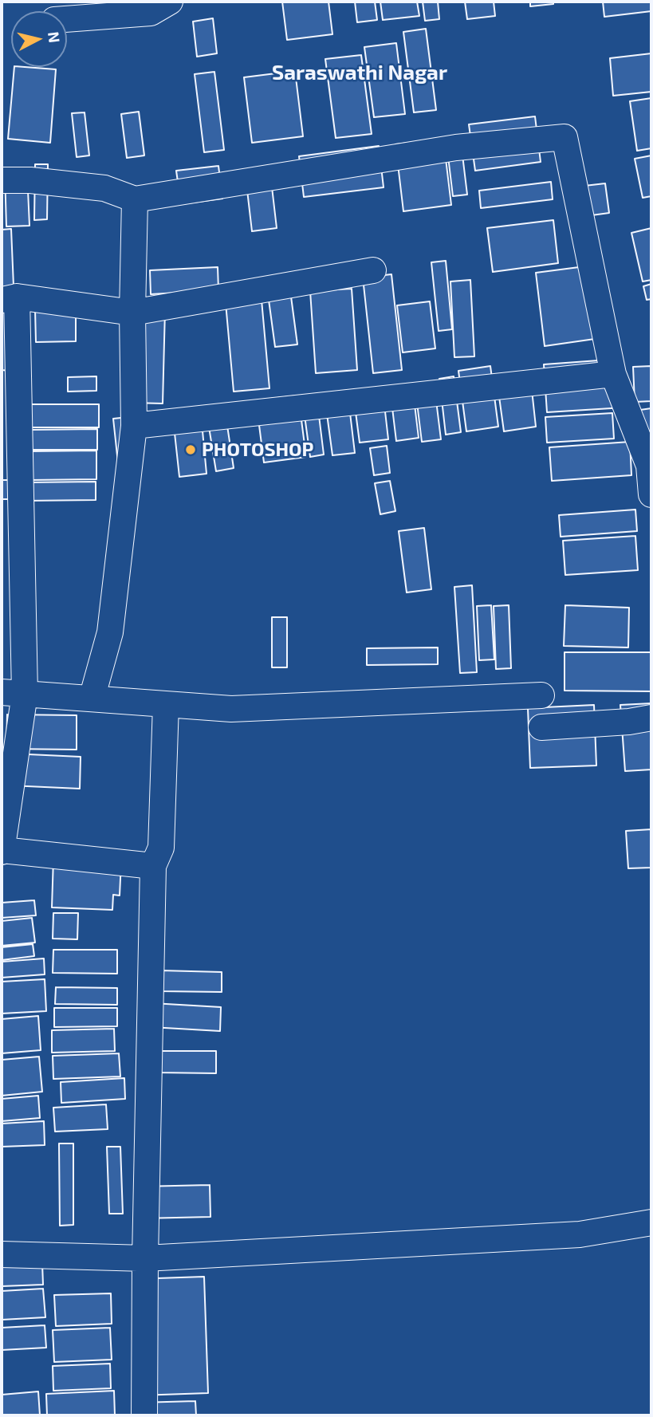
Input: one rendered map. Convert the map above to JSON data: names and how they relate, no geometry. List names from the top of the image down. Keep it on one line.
{"districts":["Saraswathi Nagar"],"places":["PHOTOSHOP"],"north":"right"}
